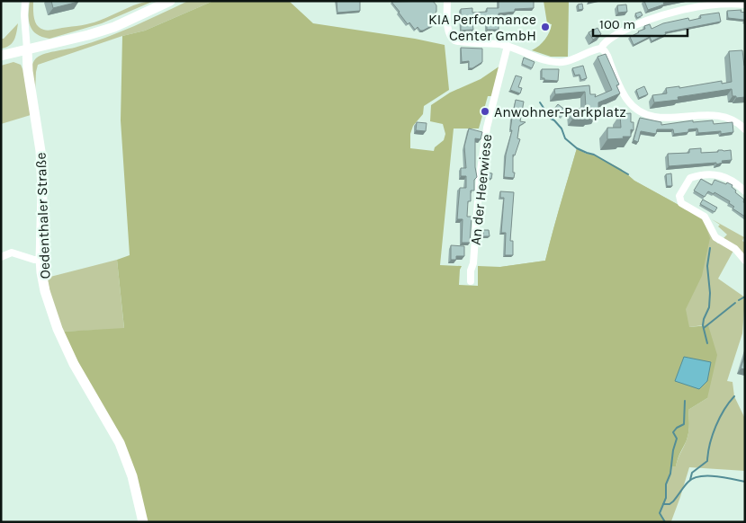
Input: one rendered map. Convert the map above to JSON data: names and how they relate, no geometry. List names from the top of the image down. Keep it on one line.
{"streets":{"main road":["Oedenthaler Straße"],"street":["An der Heerwiese"]},"places":["KIA Performance Center GmbH","Anwohner-Parkplatz"],"scale_bar":"100 m"}
